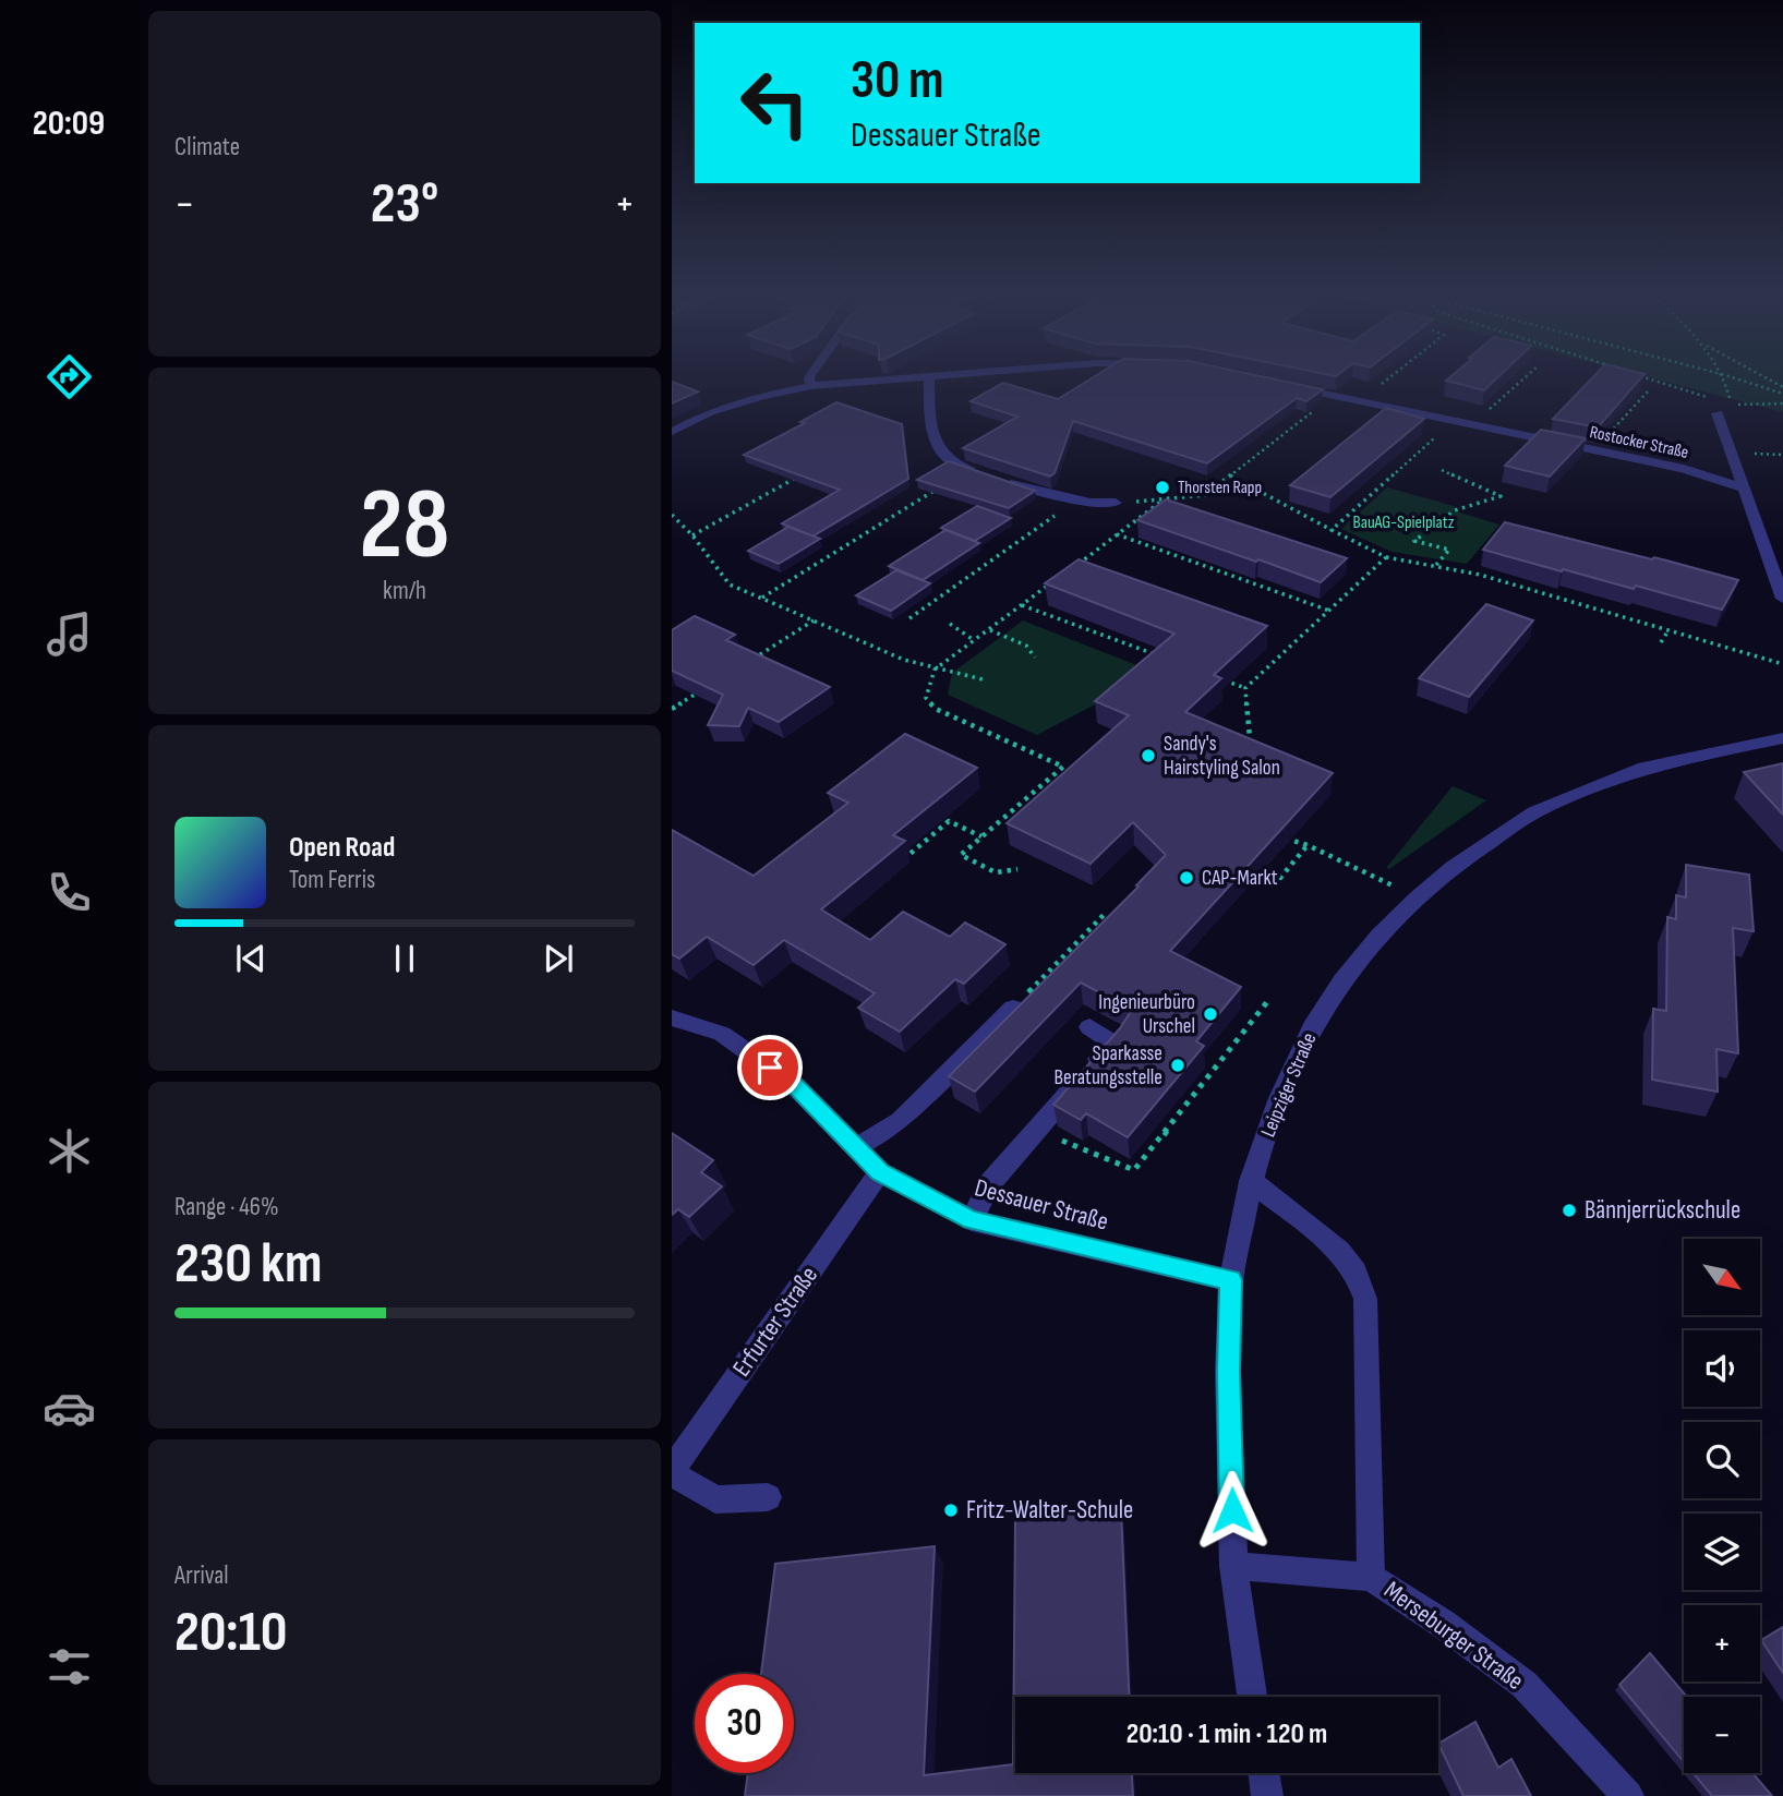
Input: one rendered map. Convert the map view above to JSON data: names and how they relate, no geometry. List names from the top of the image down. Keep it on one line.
{"streets":{"street":["Rostocker Straße","Leipziger Straße","Dessauer Straße","Erfurter Straße","Merseburger Straße"]},"crossings":[["Leipziger Straße","Dessauer Straße"],["Leipziger Straße","Merseburger Straße"],["Dessauer Straße","Erfurter Straße"]],"parks":["BauAG-Spielplatz"],"places":["Thorsten Rapp","Sandy's Hairstyling Salon","CAP-Markt","Ingenieurbüro Urschel","Sparkasse Beratungsstelle","Bännjerrückschule","Fritz-Walter-Schule"],"north":"bottom right","page":{"tabs":"20:09","tile":["Climate",["28","km/h"],["Range · 46%","230 km"],["Arrival","20:10"]],"turn":["30 m","Dessauer Straße"],"heat":["−","23°","+"],"song":["Open Road","Tom Ferris"],"map_buttons":["+","−"],"limit":"30","trip":"20:10 · 1 min · 120 m"}}
